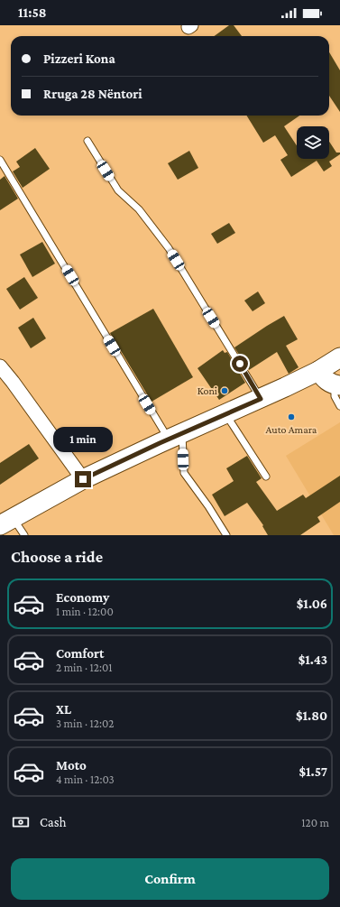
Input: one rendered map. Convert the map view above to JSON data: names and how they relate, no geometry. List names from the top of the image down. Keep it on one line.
{"places":["Koni","Auto Amara"],"page":{"status":"11:58","banner":["Pizzeri Kona","Rruga 28 Nëntori"],"bubble":"1 min","heading":"Choose a ride","list":[{"name":"Economy","note":"1 min · 12:00","value":"$1.06"},{"name":"Comfort","note":"2 min · 12:01","value":"$1.43"},{"name":"XL","note":"3 min · 12:02","value":"$1.80"},{"name":"Moto","note":"4 min · 12:03","value":"$1.57"}],"pay":["Cash","120 m"],"buttons":"Confirm"}}
